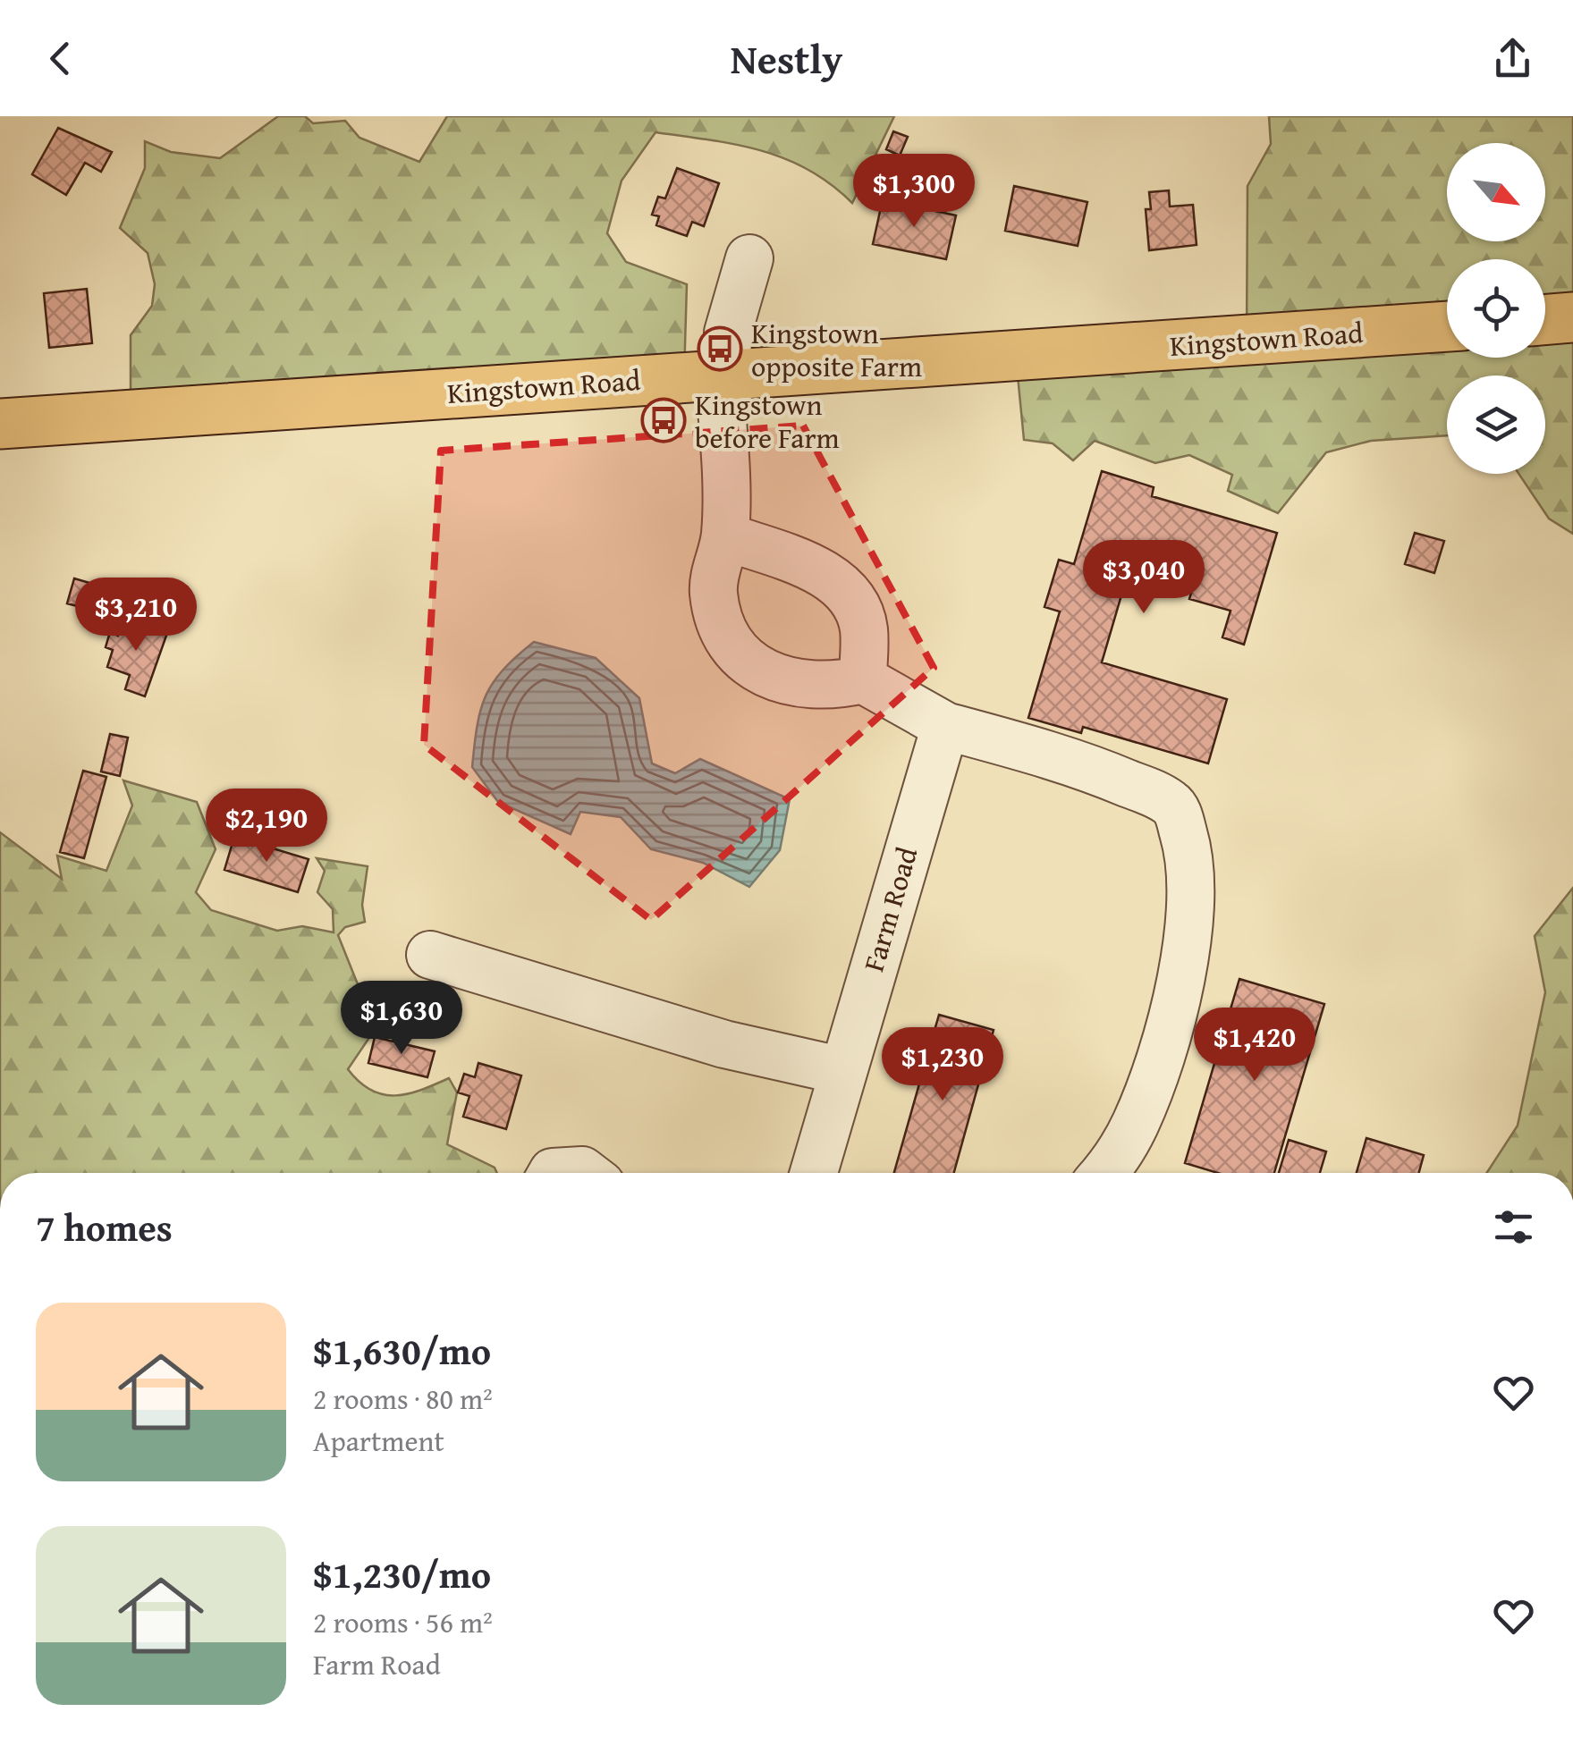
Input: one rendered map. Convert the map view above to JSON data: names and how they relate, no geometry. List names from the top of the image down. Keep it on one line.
{"streets":{"main road":["Kingstown Road"],"street":["Farm Road"]},"places":{"bus stop":["Kingstown opposite Farm","Kingstown before Farm"]},"north":"bottom right","page":{"header":"Nestly","price":["$1,300","$3,040","$3,210","$2,190","$1,630","$1,420","$1,230"],"heading":"7 homes","list":[{"name":"$1,630/mo","note":"2 rooms · 80 m² · Apartment"},{"name":"$1,230/mo","note":"2 rooms · 56 m² · Farm Road"}]}}
